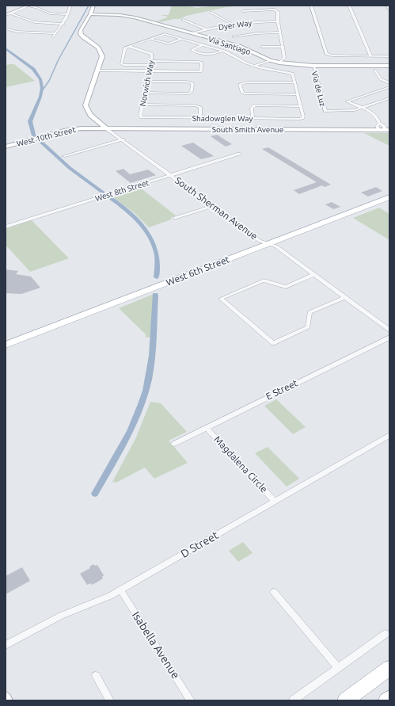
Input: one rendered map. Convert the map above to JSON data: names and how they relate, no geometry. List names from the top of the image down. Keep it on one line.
{"streets":{"main road":["West 6th Street"],"street":["Dyer Way","Via Santiago","Norwich Way","Via de Luz","Shadowglen Way","South Smith Avenue","West 10th Street","West 8th Street","South Sherman Avenue","E Street","Magdalena Circle","D Street","Isabella Avenue"]},"crossings":[["Dyer Way","Via Santiago"],["Via Santiago","Via de Luz"],["Norwich Way","Shadowglen Way"],["South Smith Avenue","West 10th Street"],["South Smith Avenue","South Sherman Avenue"],["West 10th Street","South Sherman Avenue"],["West 8th Street","South Sherman Avenue"],["South Sherman Avenue","West 6th Street"],["E Street","Magdalena Circle"],["Magdalena Circle","D Street"],["D Street","Isabella Avenue"]]}
